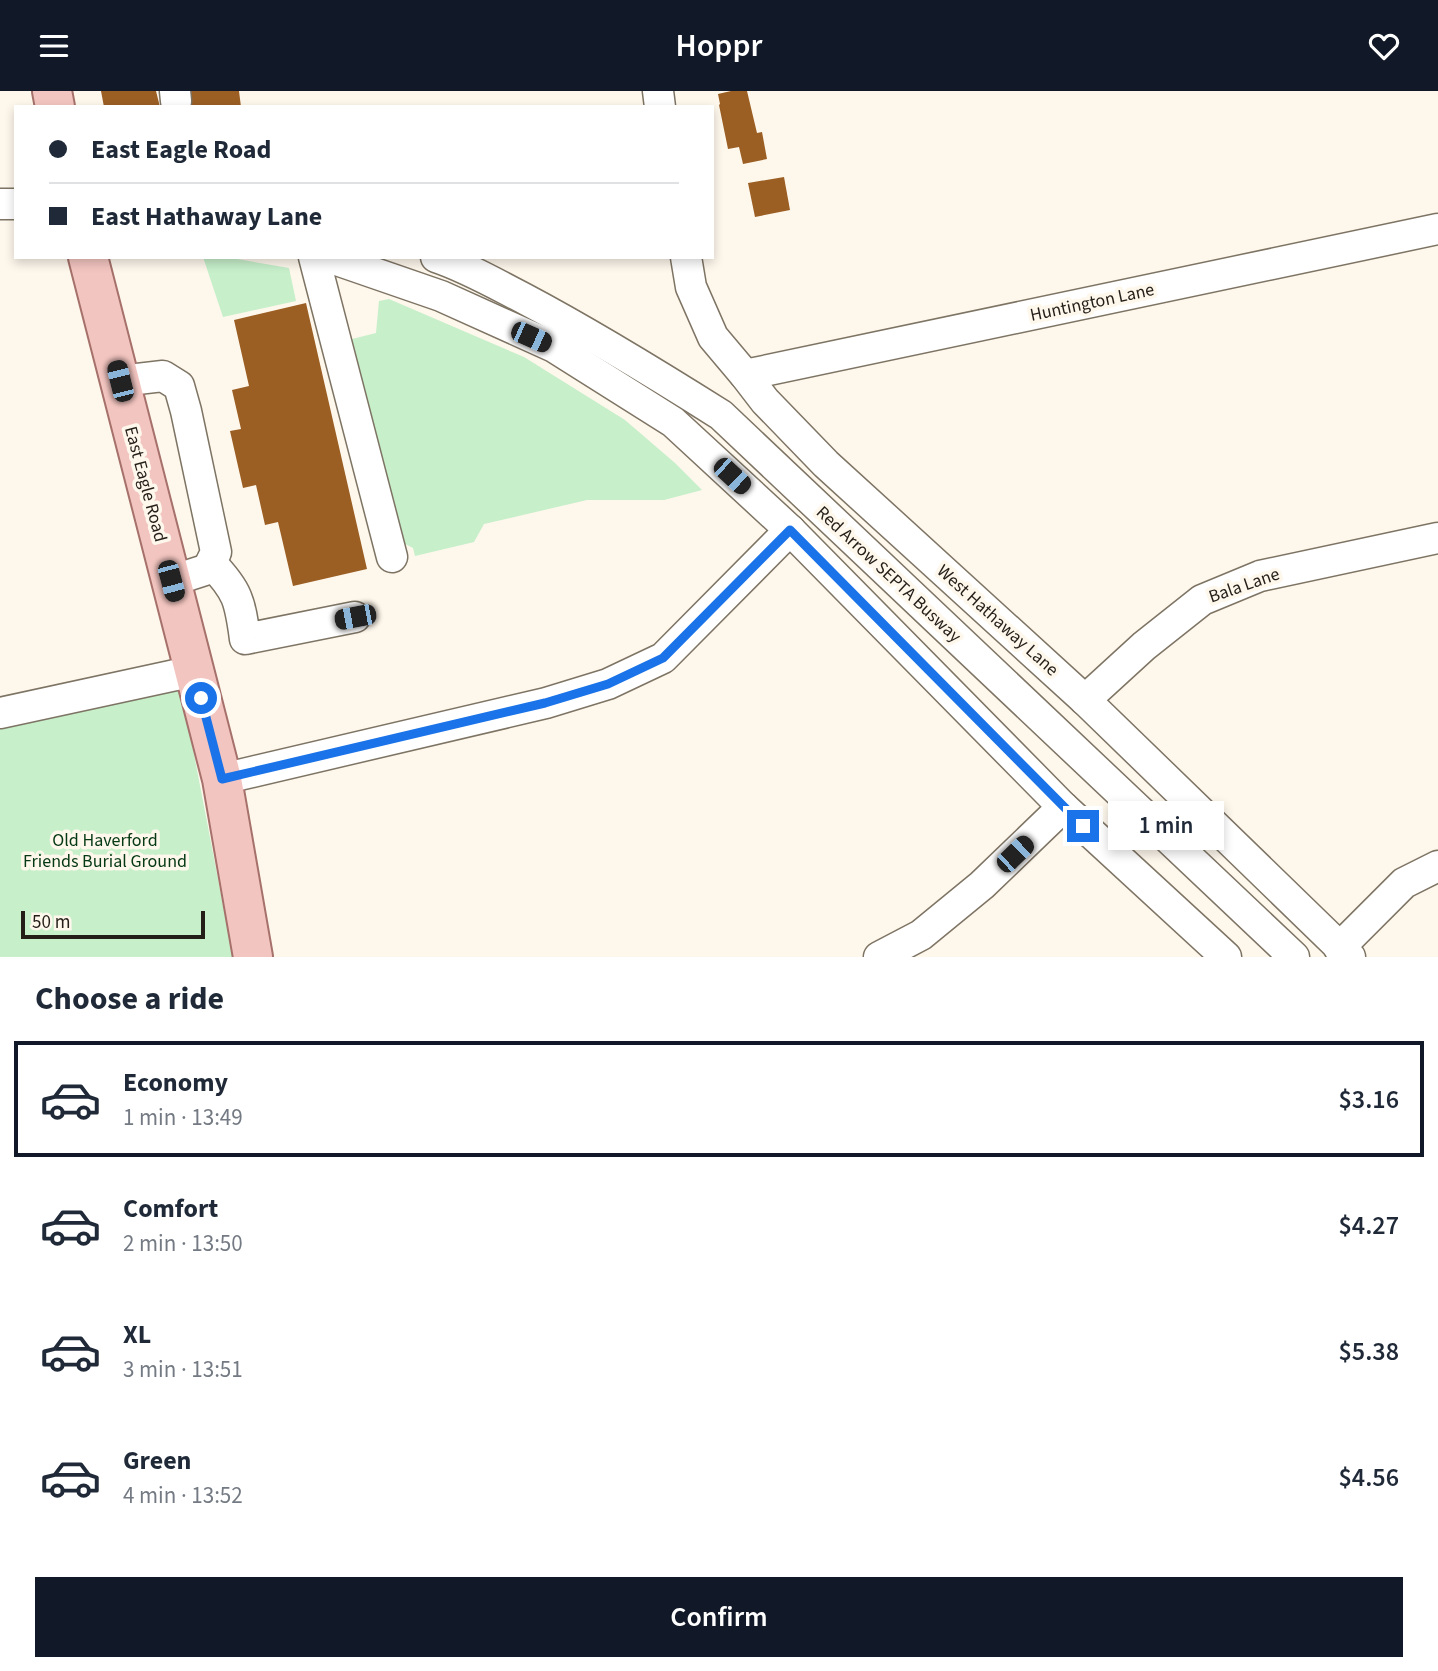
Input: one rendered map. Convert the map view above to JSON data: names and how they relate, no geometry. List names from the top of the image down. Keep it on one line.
{"streets":{"main road":["East Eagle Road"],"street":["Huntington Lane","Red Arrow SEPTA Busway","Bala Lane","West Hathaway Lane"]},"crossings":[["Huntington Lane","West Hathaway Lane"],["Bala Lane","West Hathaway Lane"]],"parks":["Old Haverford Friends Burial Ground"],"scale_bar":"50 m","page":{"header":"Hoppr","banner":["East Eagle Road","East Hathaway Lane"],"bubble":"1 min","scale":"50 m","heading":"Choose a ride","list":[{"name":"Economy","note":"1 min · 13:49","value":"$3.16"},{"name":"Comfort","note":"2 min · 13:50","value":"$4.27"},{"name":"XL","note":"3 min · 13:51","value":"$5.38"},{"name":"Green","note":"4 min · 13:52","value":"$4.56"}],"buttons":"Confirm"}}
